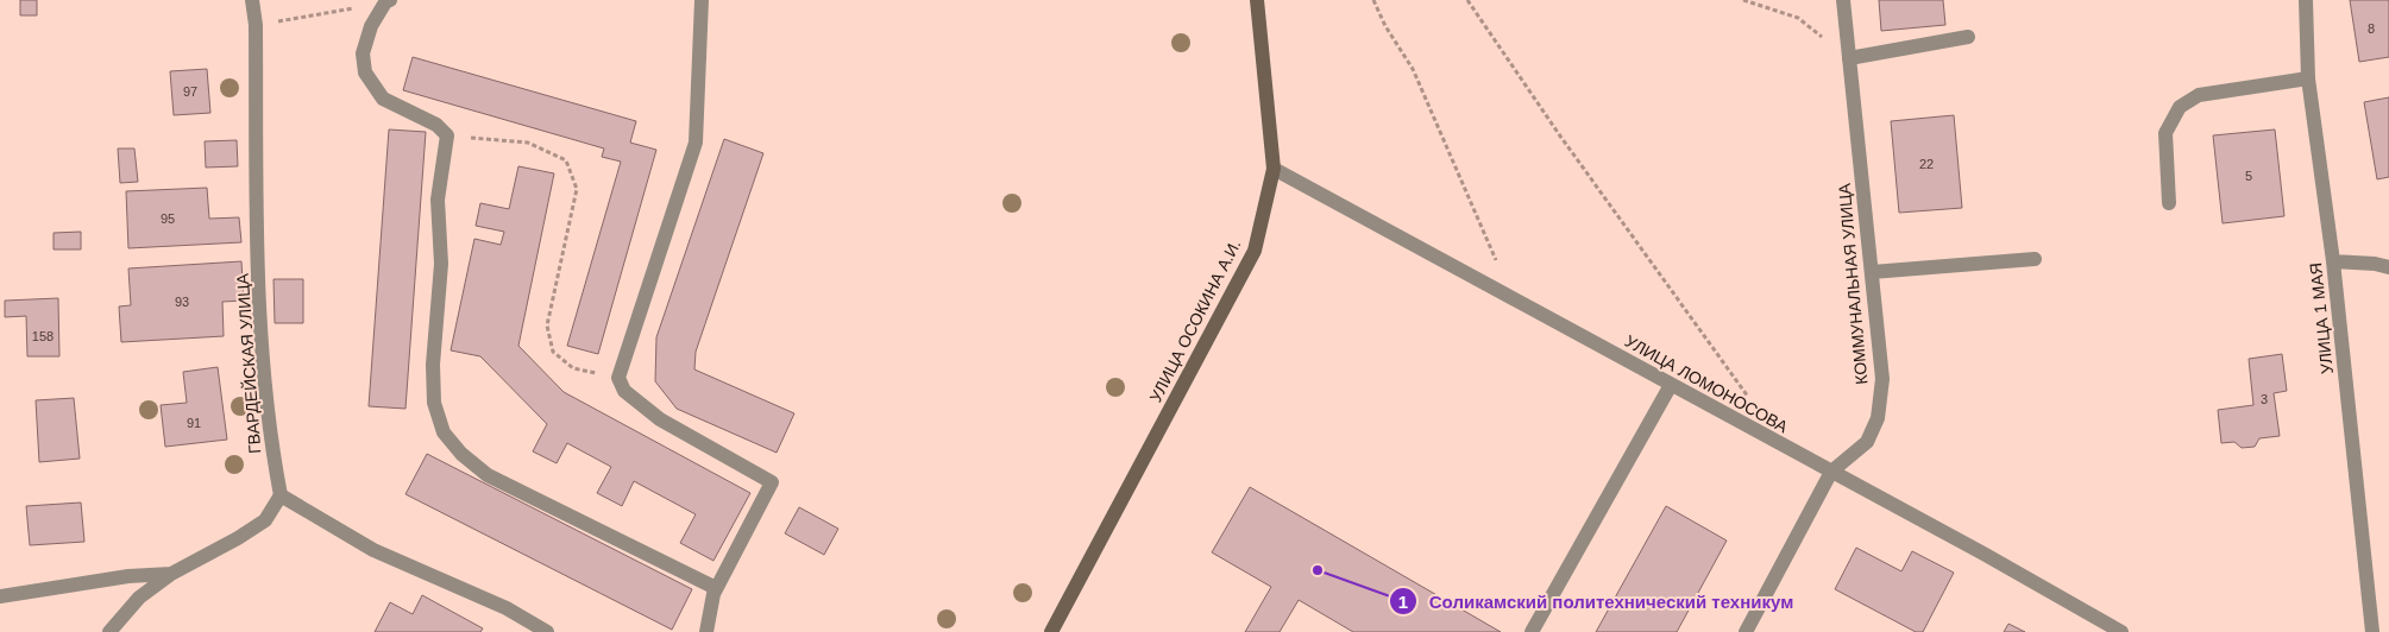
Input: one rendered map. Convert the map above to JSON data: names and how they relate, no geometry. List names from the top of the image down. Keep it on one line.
{"streets":{"street":["КОММУНАЛЬНАЯ УЛИЦА","УЛИЦА 1 МАЯ","УЛИЦА ОСОКИНА А.И.","ГВАРДЕЙСКАЯ УЛИЦА","УЛИЦА ЛОМОНОСОВА"]},"crossings":[["КОММУНАЛЬНАЯ УЛИЦА","УЛИЦА ЛОМОНОСОВА"],["УЛИЦА ОСОКИНА А.И.","УЛИЦА ЛОМОНОСОВА"]],"places":["Соликамский политехнический техникум"],"house_numbers":["8","97","22","5","95","93","158","3","91"]}
